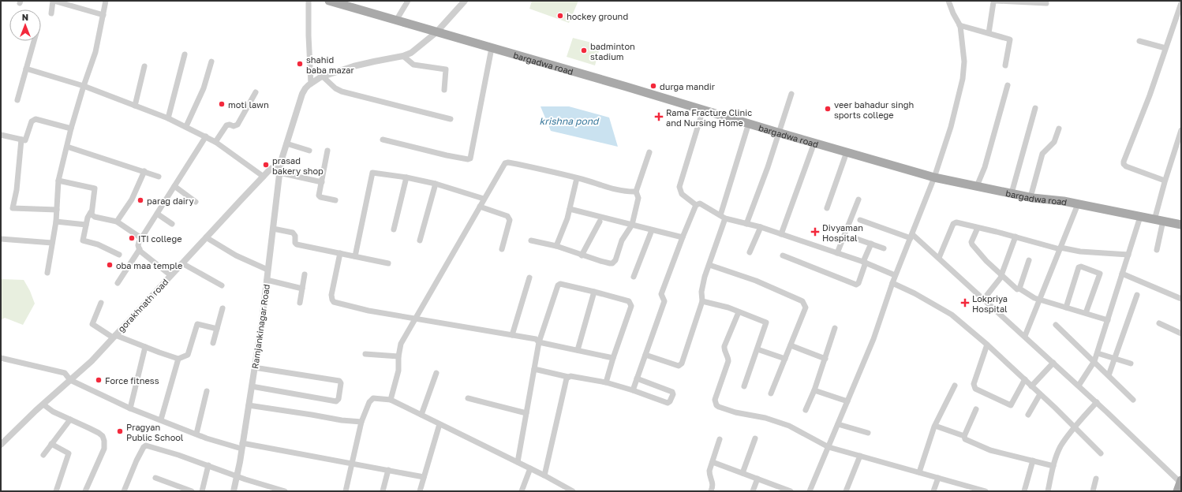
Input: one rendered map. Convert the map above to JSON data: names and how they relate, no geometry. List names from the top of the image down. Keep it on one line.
{"streets":{"main road":["bargadwa road"],"street":["gorakhnath road","Ramjankinagar Road"]},"crossings":[["gorakhnath road","Ramjankinagar Road"]],"water":["krishna pond"],"places":{"other":["hockey ground","badminton stadium","shahid baba mazar","durga mandir","moti lawn","veer bahadur singh sports college","prasad bakery shop","parag dairy","ITI college","oba maa temple","Force fitness","Pragyan Public School"],"health":["Rama Fracture Clinic and Nursing Home","Divyaman Hospital","Lokpriya Hospital"]},"north":"top"}
